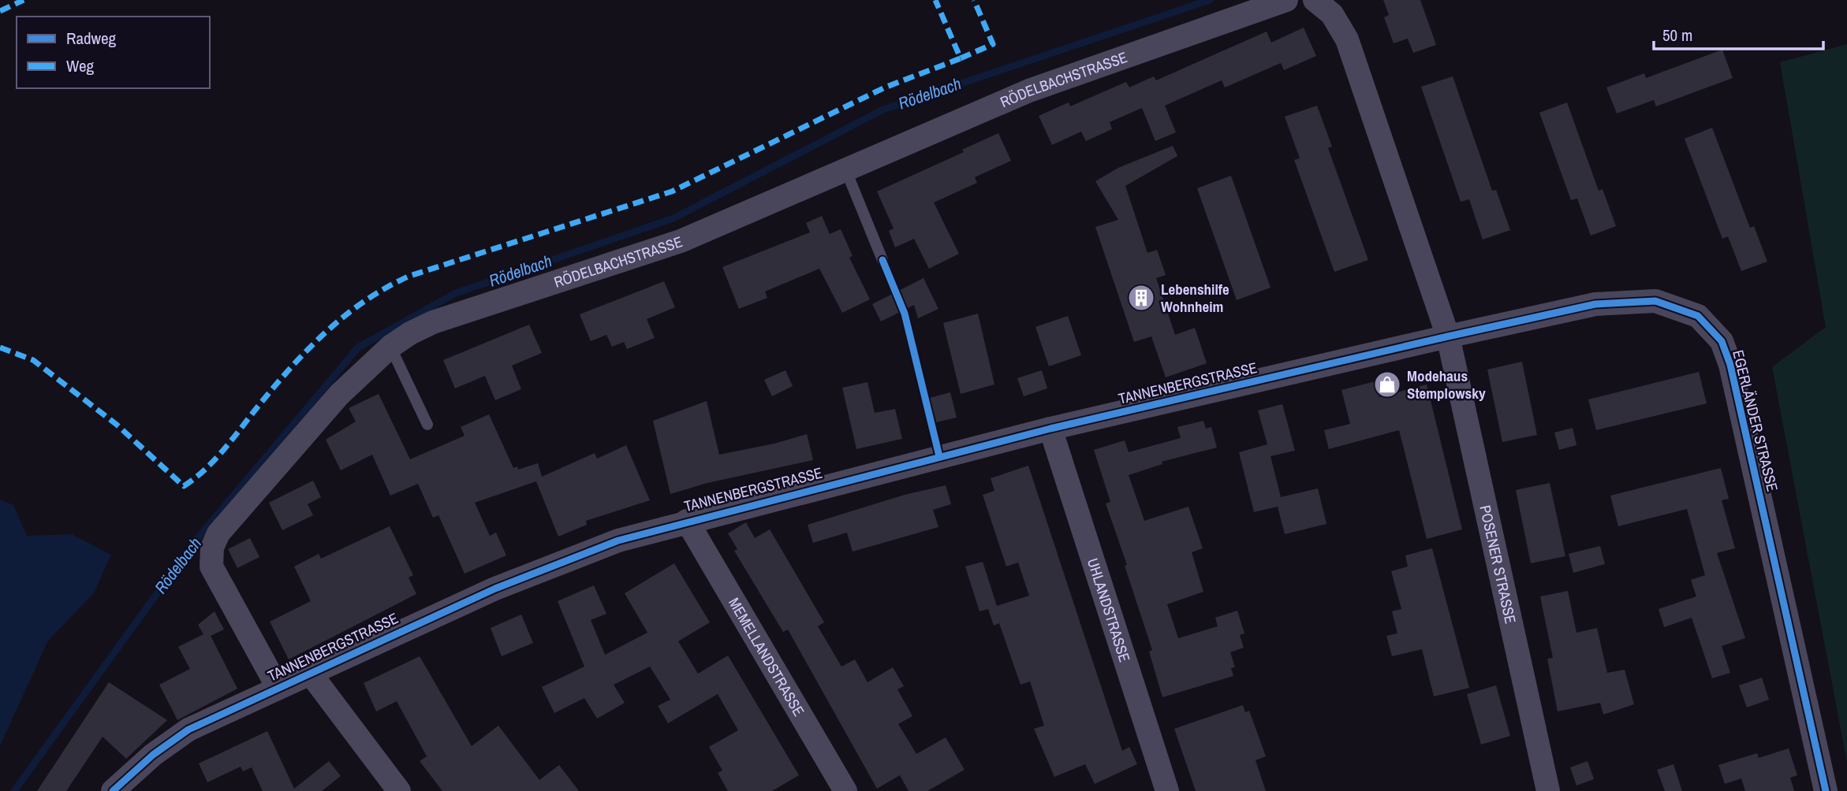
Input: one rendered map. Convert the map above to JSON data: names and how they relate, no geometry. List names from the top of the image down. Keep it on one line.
{"streets":{"street":["RÖDELBACHSTRASSE","TANNENBERGSTRASSE","EGERLÄNDER STRASSE","POSENER STRASSE","UHLANDSTRASSE","MEMELLANDSTRASSE"]},"crossings":[["RÖDELBACHSTRASSE","TANNENBERGSTRASSE"],["TANNENBERGSTRASSE","EGERLÄNDER STRASSE"],["TANNENBERGSTRASSE","POSENER STRASSE"],["TANNENBERGSTRASSE","UHLANDSTRASSE"],["TANNENBERGSTRASSE","MEMELLANDSTRASSE"],["EGERLÄNDER STRASSE","POSENER STRASSE"]],"water":["Rödelbach"],"places":{"building":["Lebenshilfe Wohnheim"],"shop":["Modehaus Stemplowsky"]},"legend":["Radweg","Weg"],"scale_bar":"50 m"}
